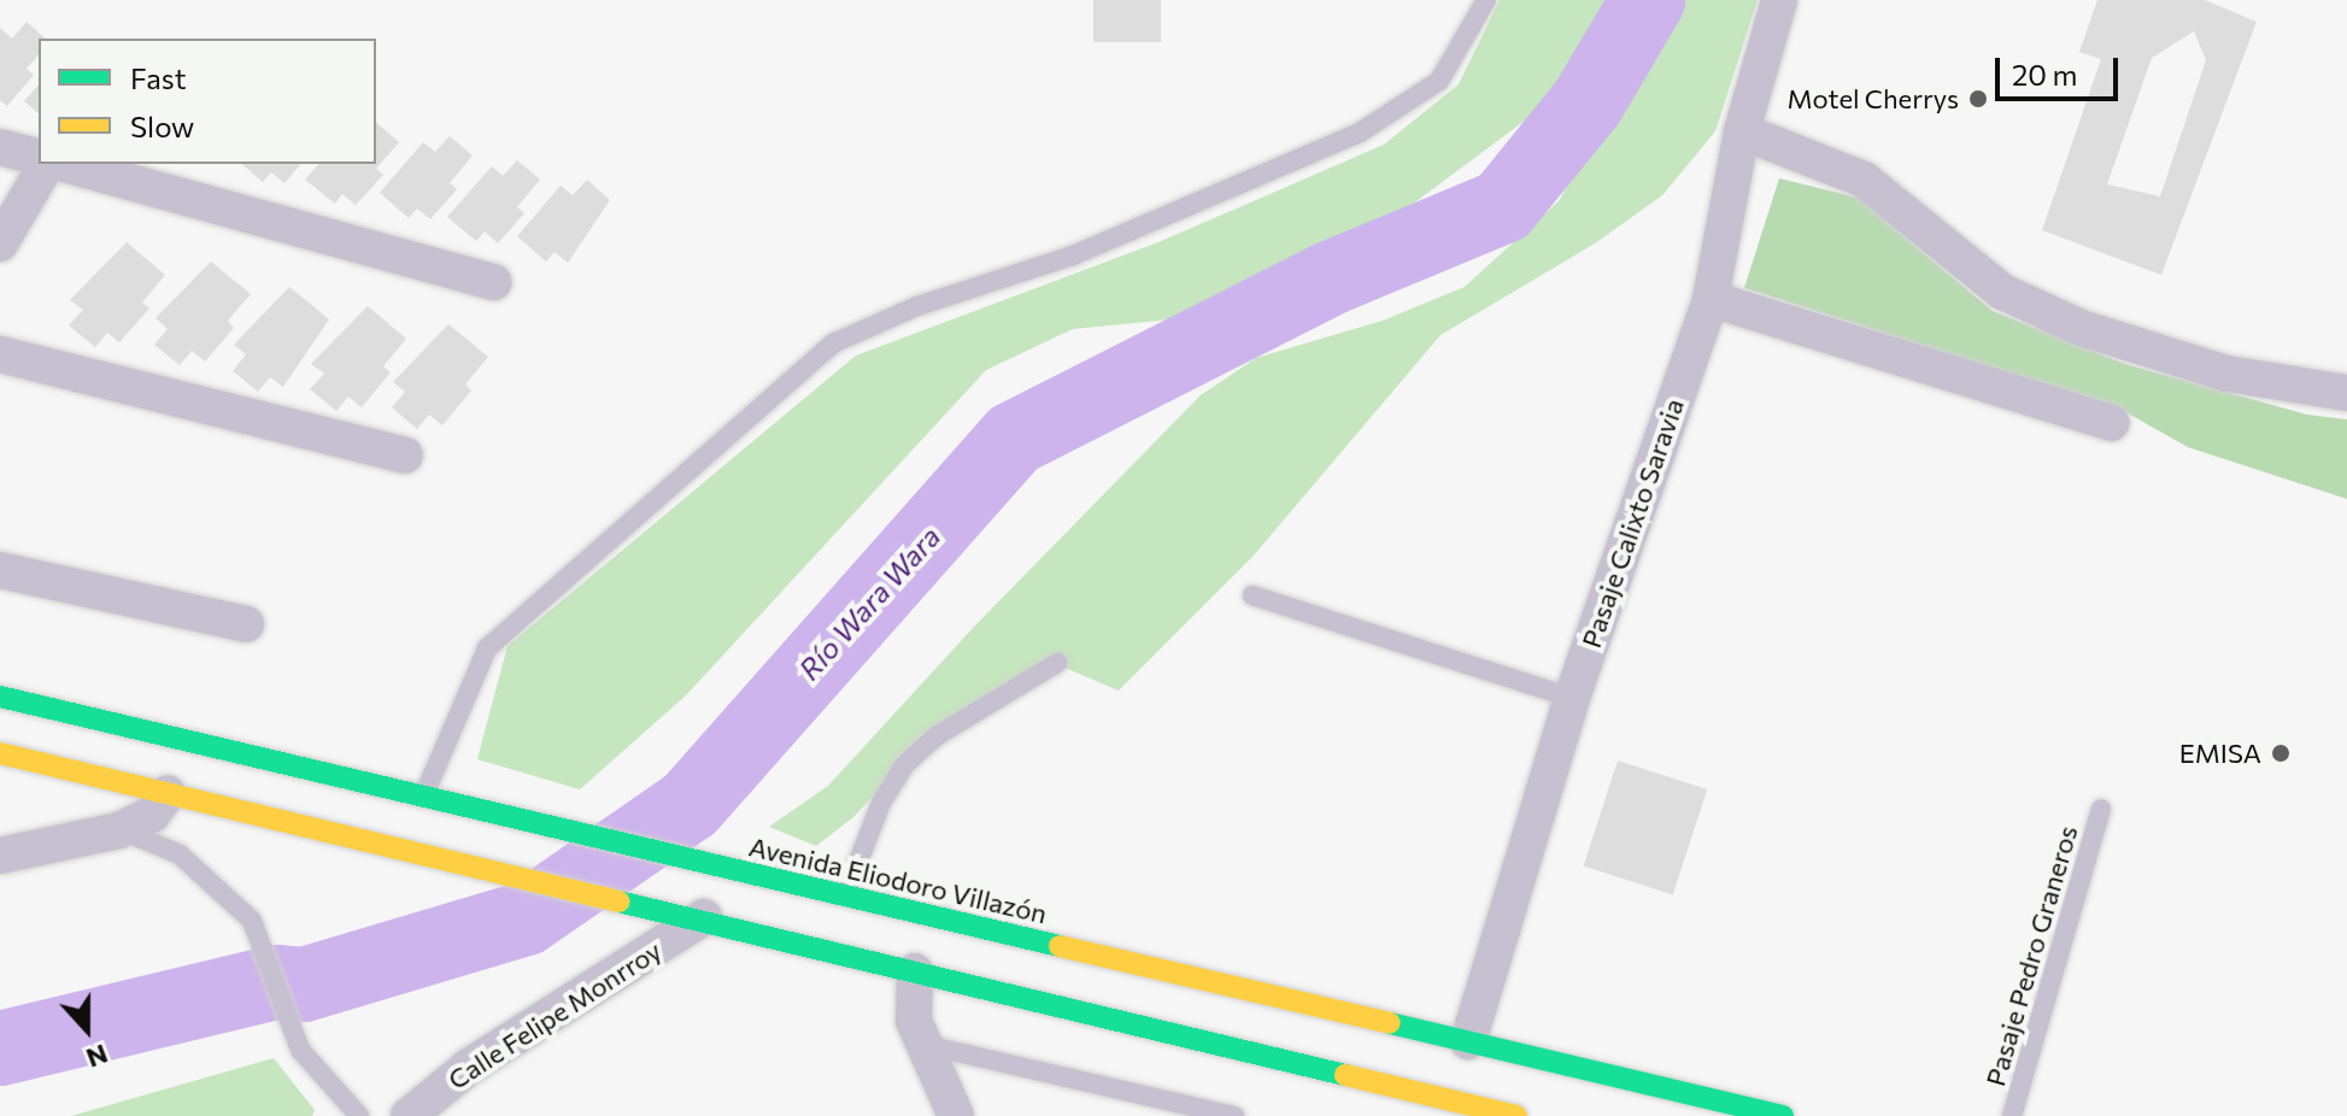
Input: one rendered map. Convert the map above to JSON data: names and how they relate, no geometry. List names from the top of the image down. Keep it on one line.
{"streets":{"highway":["Avenida Eliodoro Villazón"],"street":["Pasaje Calixto Saravia","Calle Felipe Monrroy"],"lane":["Pasaje Pedro Graneros"]},"crossings":[["Pasaje Calixto Saravia","Avenida Eliodoro Villazón"]],"water":["Río Wara Wara"],"places":["Motel Cherrys","EMISA"],"legend":["Fast","Slow"],"scale_bar":"20 m","north":"bottom"}
